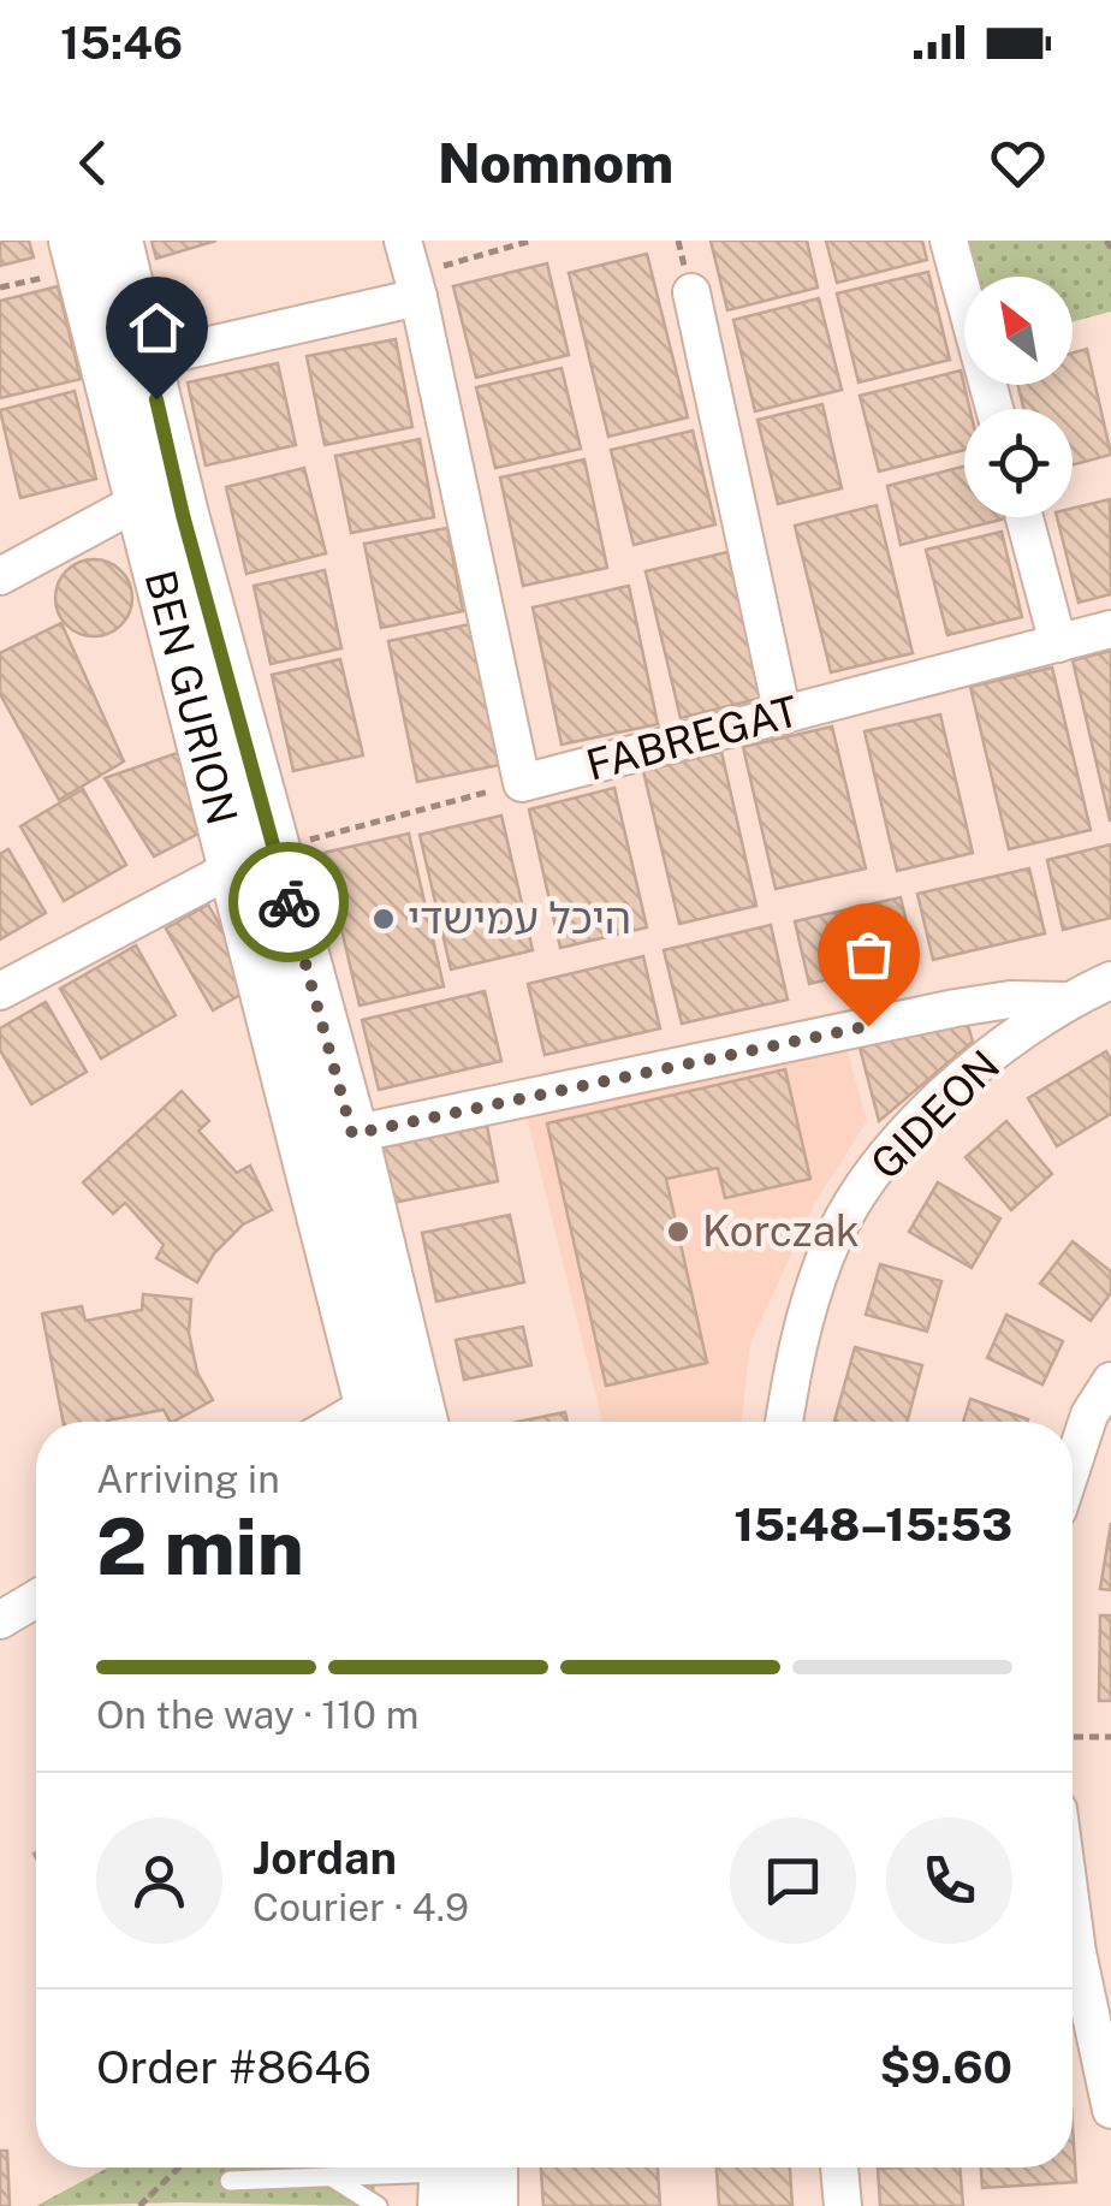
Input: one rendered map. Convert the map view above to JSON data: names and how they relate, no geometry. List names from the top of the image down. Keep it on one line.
{"streets":{"main road":["BEN GURION"],"street":["FABREGAT","GIDEON"]},"places":["היכל עמישדי","Korczak"],"north":"top left","page":{"status":"15:46","header":"Nomnom","heading":["2 min","Arriving in","15:48–15:53"],"panel":["Jordan","Courier · 4.9","Order #8646","$9.60"],"bar":"On the way · 110 m"}}
